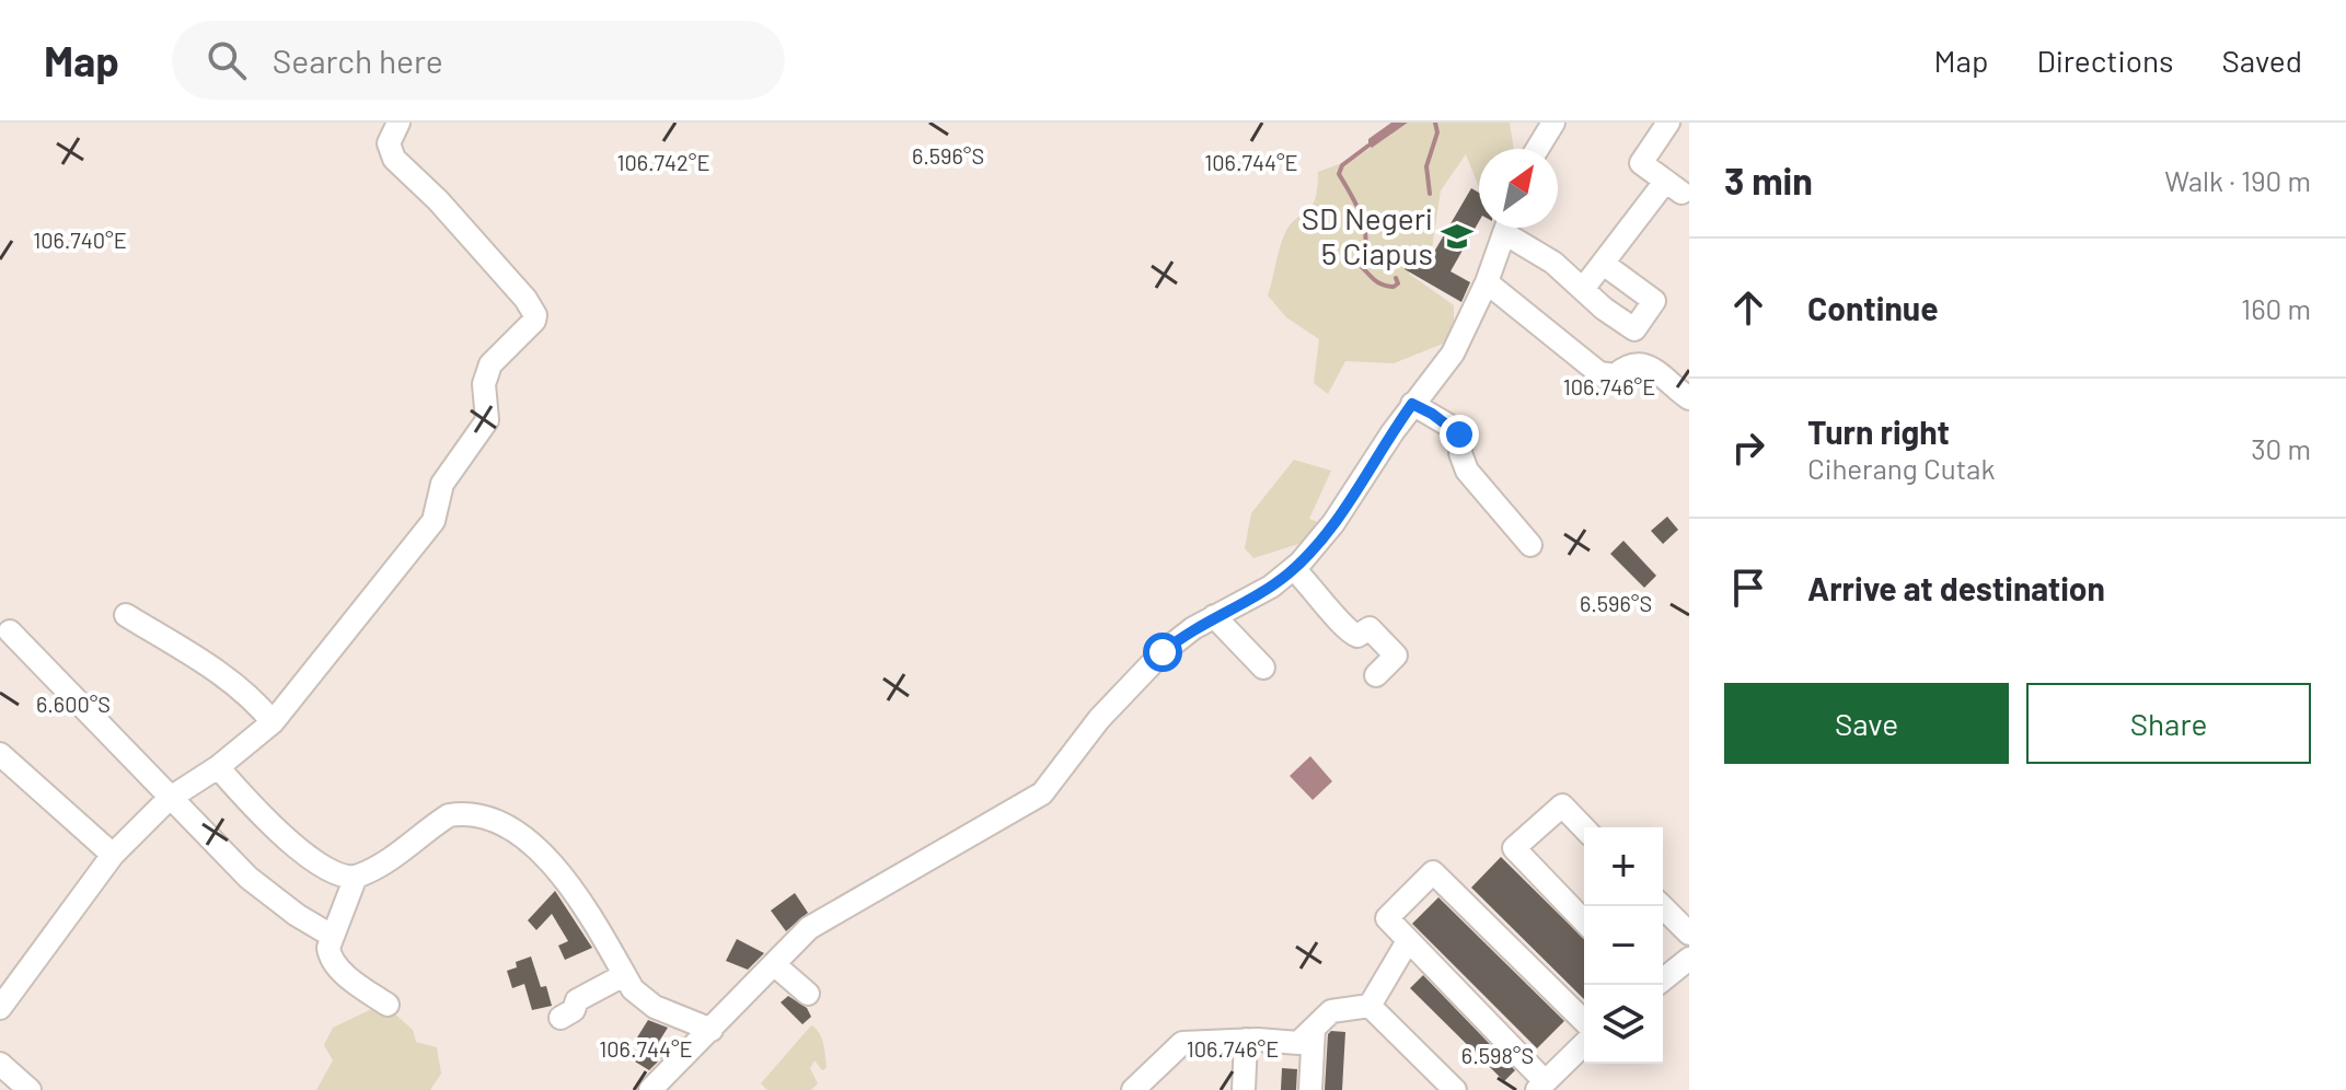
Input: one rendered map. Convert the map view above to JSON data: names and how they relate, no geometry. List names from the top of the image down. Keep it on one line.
{"places":{"school or university":["SD Negeri 5 Ciapus"]},"north":"top right","page":{"header":"Map","search":"Search here","nav":["Map","Directions","Saved"],"heading":["3 min","Walk · 190 m"],"list":[["Continue","160 m"],["Turn right","Ciherang Cutak","30 m"],"Arrive at destination"],"buttons":["Save","Share"],"map_buttons":["+","−"]},"coordinates":["6.596°S","106.742°E","106.744°E","106.740°E","106.746°E","6.600°S","6.598°S"]}
